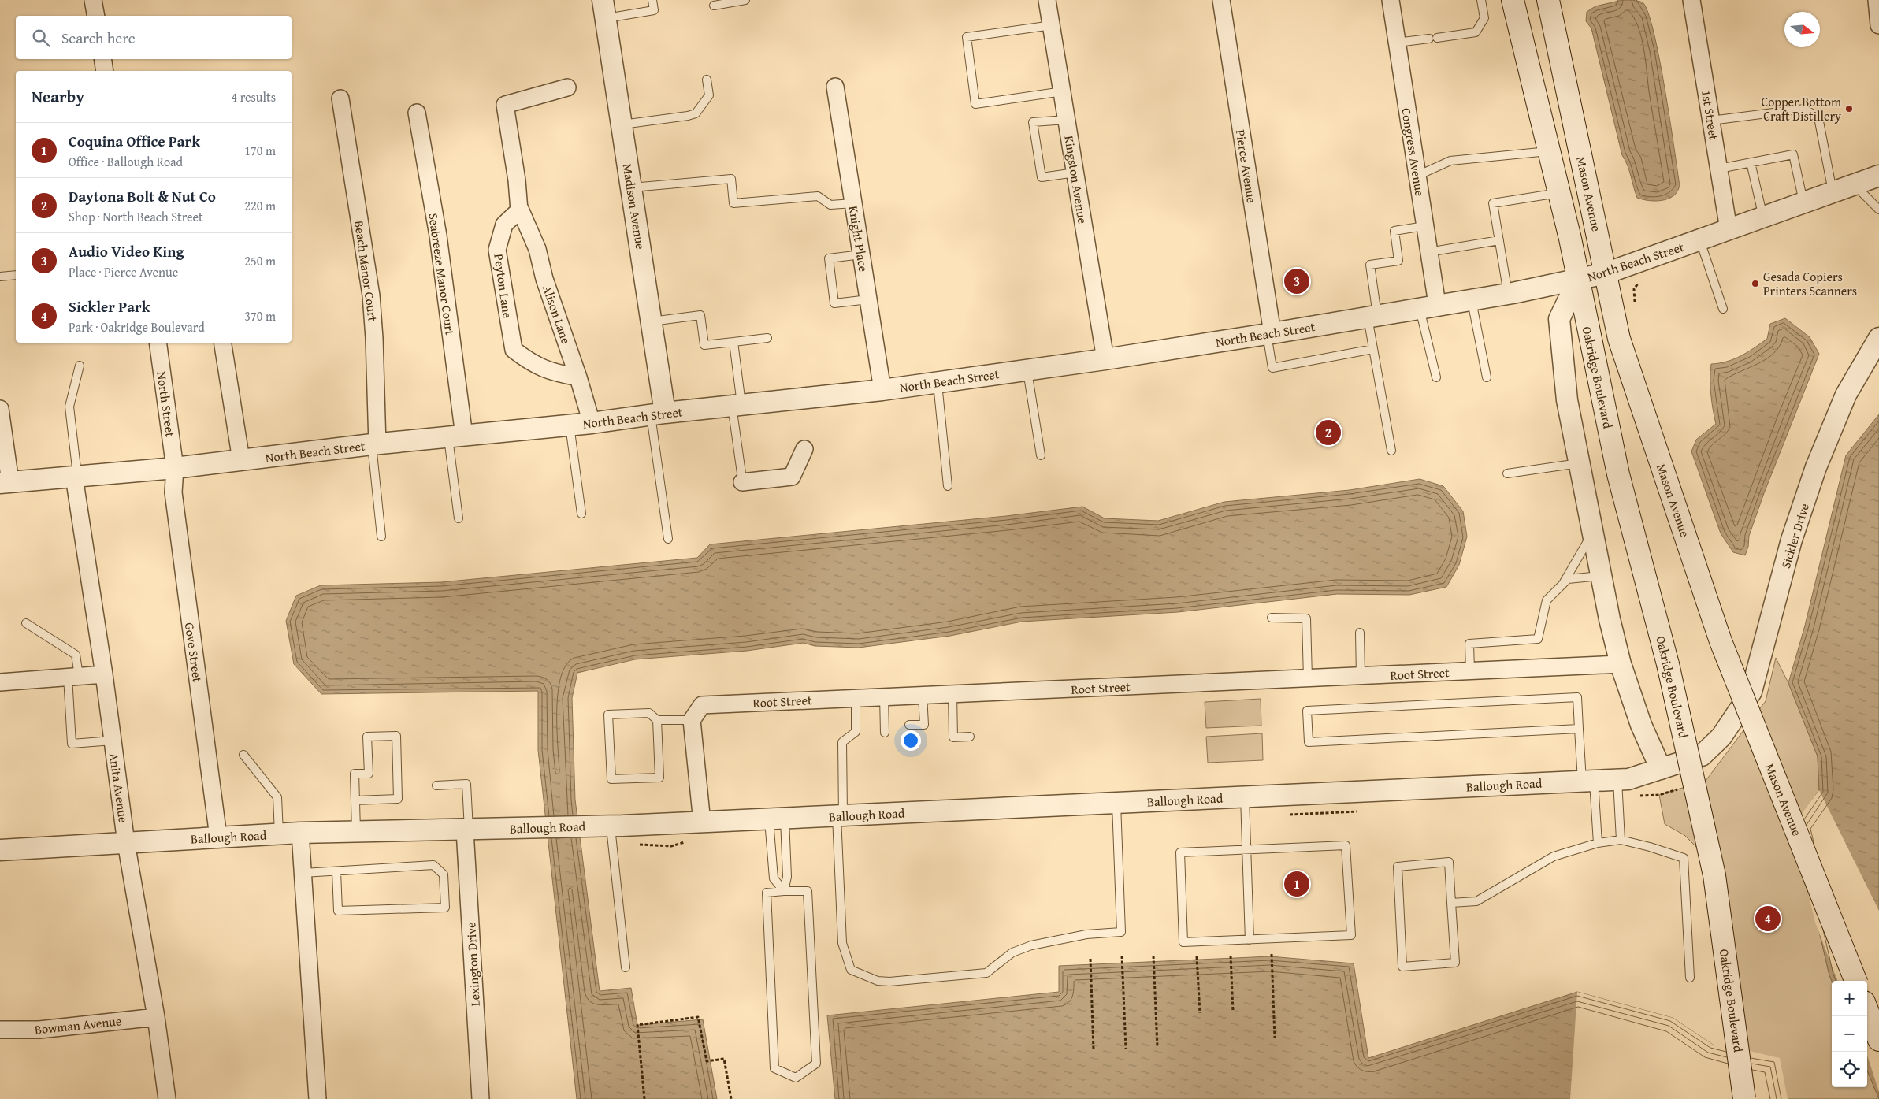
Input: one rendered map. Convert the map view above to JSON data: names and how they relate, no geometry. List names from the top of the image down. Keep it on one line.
{"streets":{"main road":["Mason Avenue","Oakridge Boulevard"],"street":["1st Street","Congress Avenue","Pierce Avenue","Kingston Avenue","Madison Avenue","Knight Place","North Beach Street","Beach Manor Court","Seabreeze Manor Court","Peyton Lane","Alison Lane","North Street","Sickler Drive","Gove Street","Root Street","Ballough Road","Anita Avenue","Lexington Drive","Bowman Avenue"]},"crossings":[["1st Street","North Beach Street"],["Congress Avenue","North Beach Street"],["Pierce Avenue","North Beach Street"],["Kingston Avenue","North Beach Street"],["Mason Avenue","North Beach Street"],["Madison Avenue","North Beach Street"],["Knight Place","North Beach Street"],["North Beach Street","Beach Manor Court"],["North Beach Street","Seabreeze Manor Court"],["North Beach Street","Alison Lane"],["North Beach Street","Oakridge Boulevard"],["North Beach Street","North Street"],["North Beach Street","Gove Street"],["North Beach Street","Anita Avenue"],["Peyton Lane","Alison Lane"],["North Street","Gove Street"],["Sickler Drive","Ballough Road"],["Gove Street","Ballough Road"],["Ballough Road","Anita Avenue"],["Ballough Road","Lexington Drive"],["Anita Avenue","Bowman Avenue"]],"places":["Copper Bottom Craft Distillery","Gesada Copiers Printers Scanners"],"north":"right","page":{"search":"Search here","heading":["Nearby","4 results"],"list":[{"mark":"1","name":"Coquina Office Park","note":"Office · Ballough Road","value":"170 m"},{"mark":"2","name":"Daytona Bolt & Nut Co","note":"Shop · North Beach Street","value":"220 m"},{"mark":"3","name":"Audio Video King","note":"Place · Pierce Avenue","value":"250 m"},{"mark":"4","name":"Sickler Park","note":"Park · Oakridge Boulevard","value":"370 m"}],"pins":["3","2","1","4"],"map_buttons":["+","−"]}}
